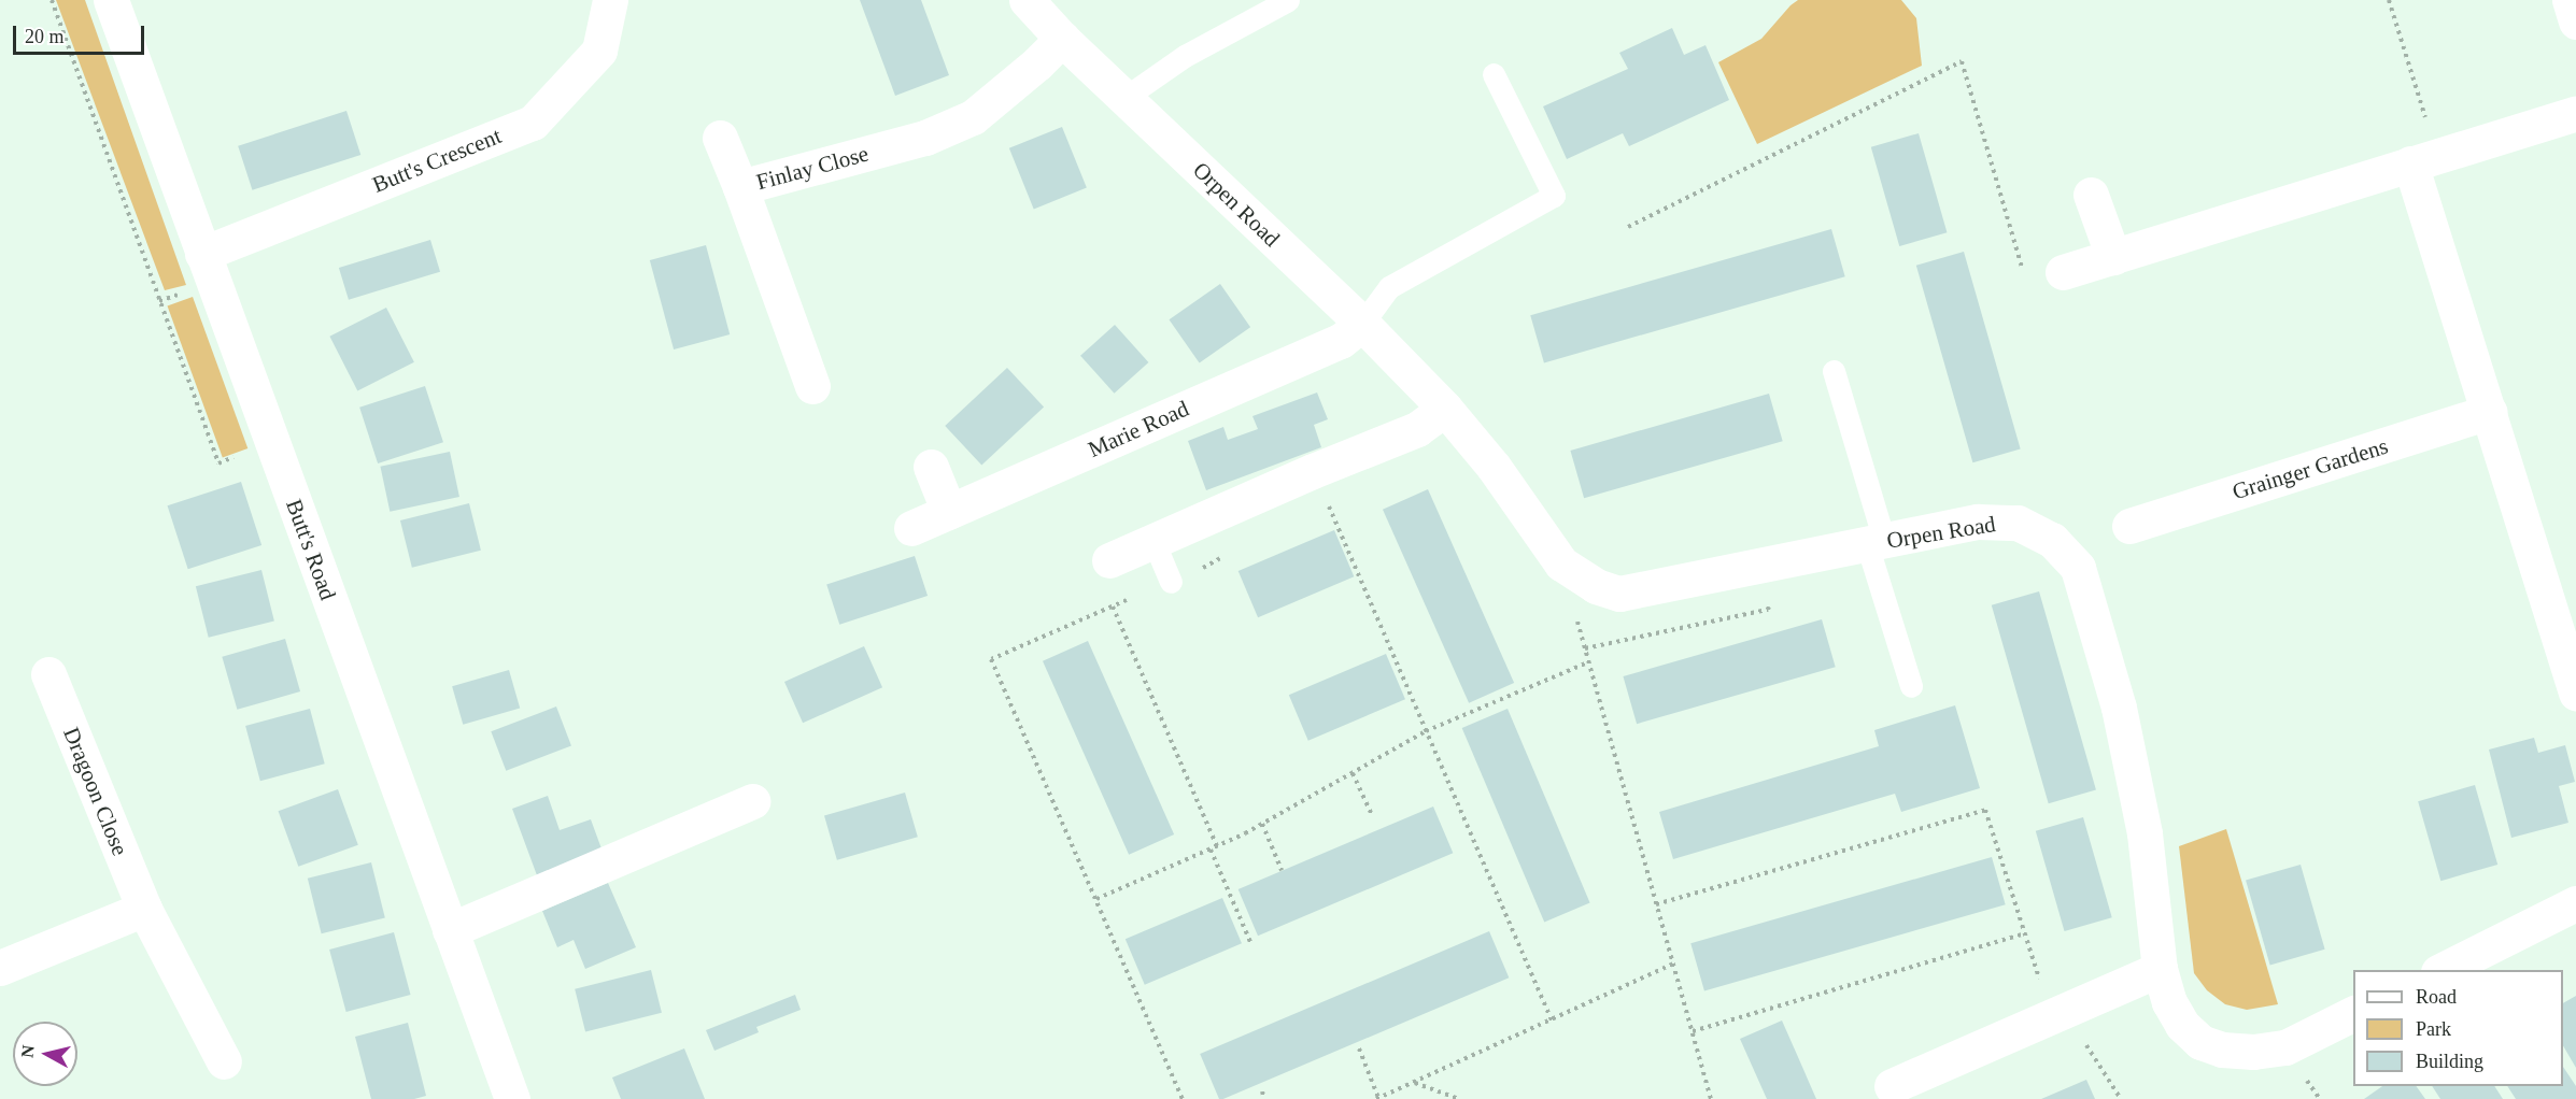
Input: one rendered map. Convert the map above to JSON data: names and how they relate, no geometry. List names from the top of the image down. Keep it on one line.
{"streets":{"street":["Butt's Crescent","Finlay Close","Orpen Road","Marie Road","Grainger Gardens","Butt's Road","Dragoon Close"]},"crossings":[["Butt's Crescent","Butt's Road"],["Finlay Close","Orpen Road"],["Orpen Road","Marie Road"]],"legend":["Road","Park","Building"],"scale_bar":"20 m","north":"left"}
